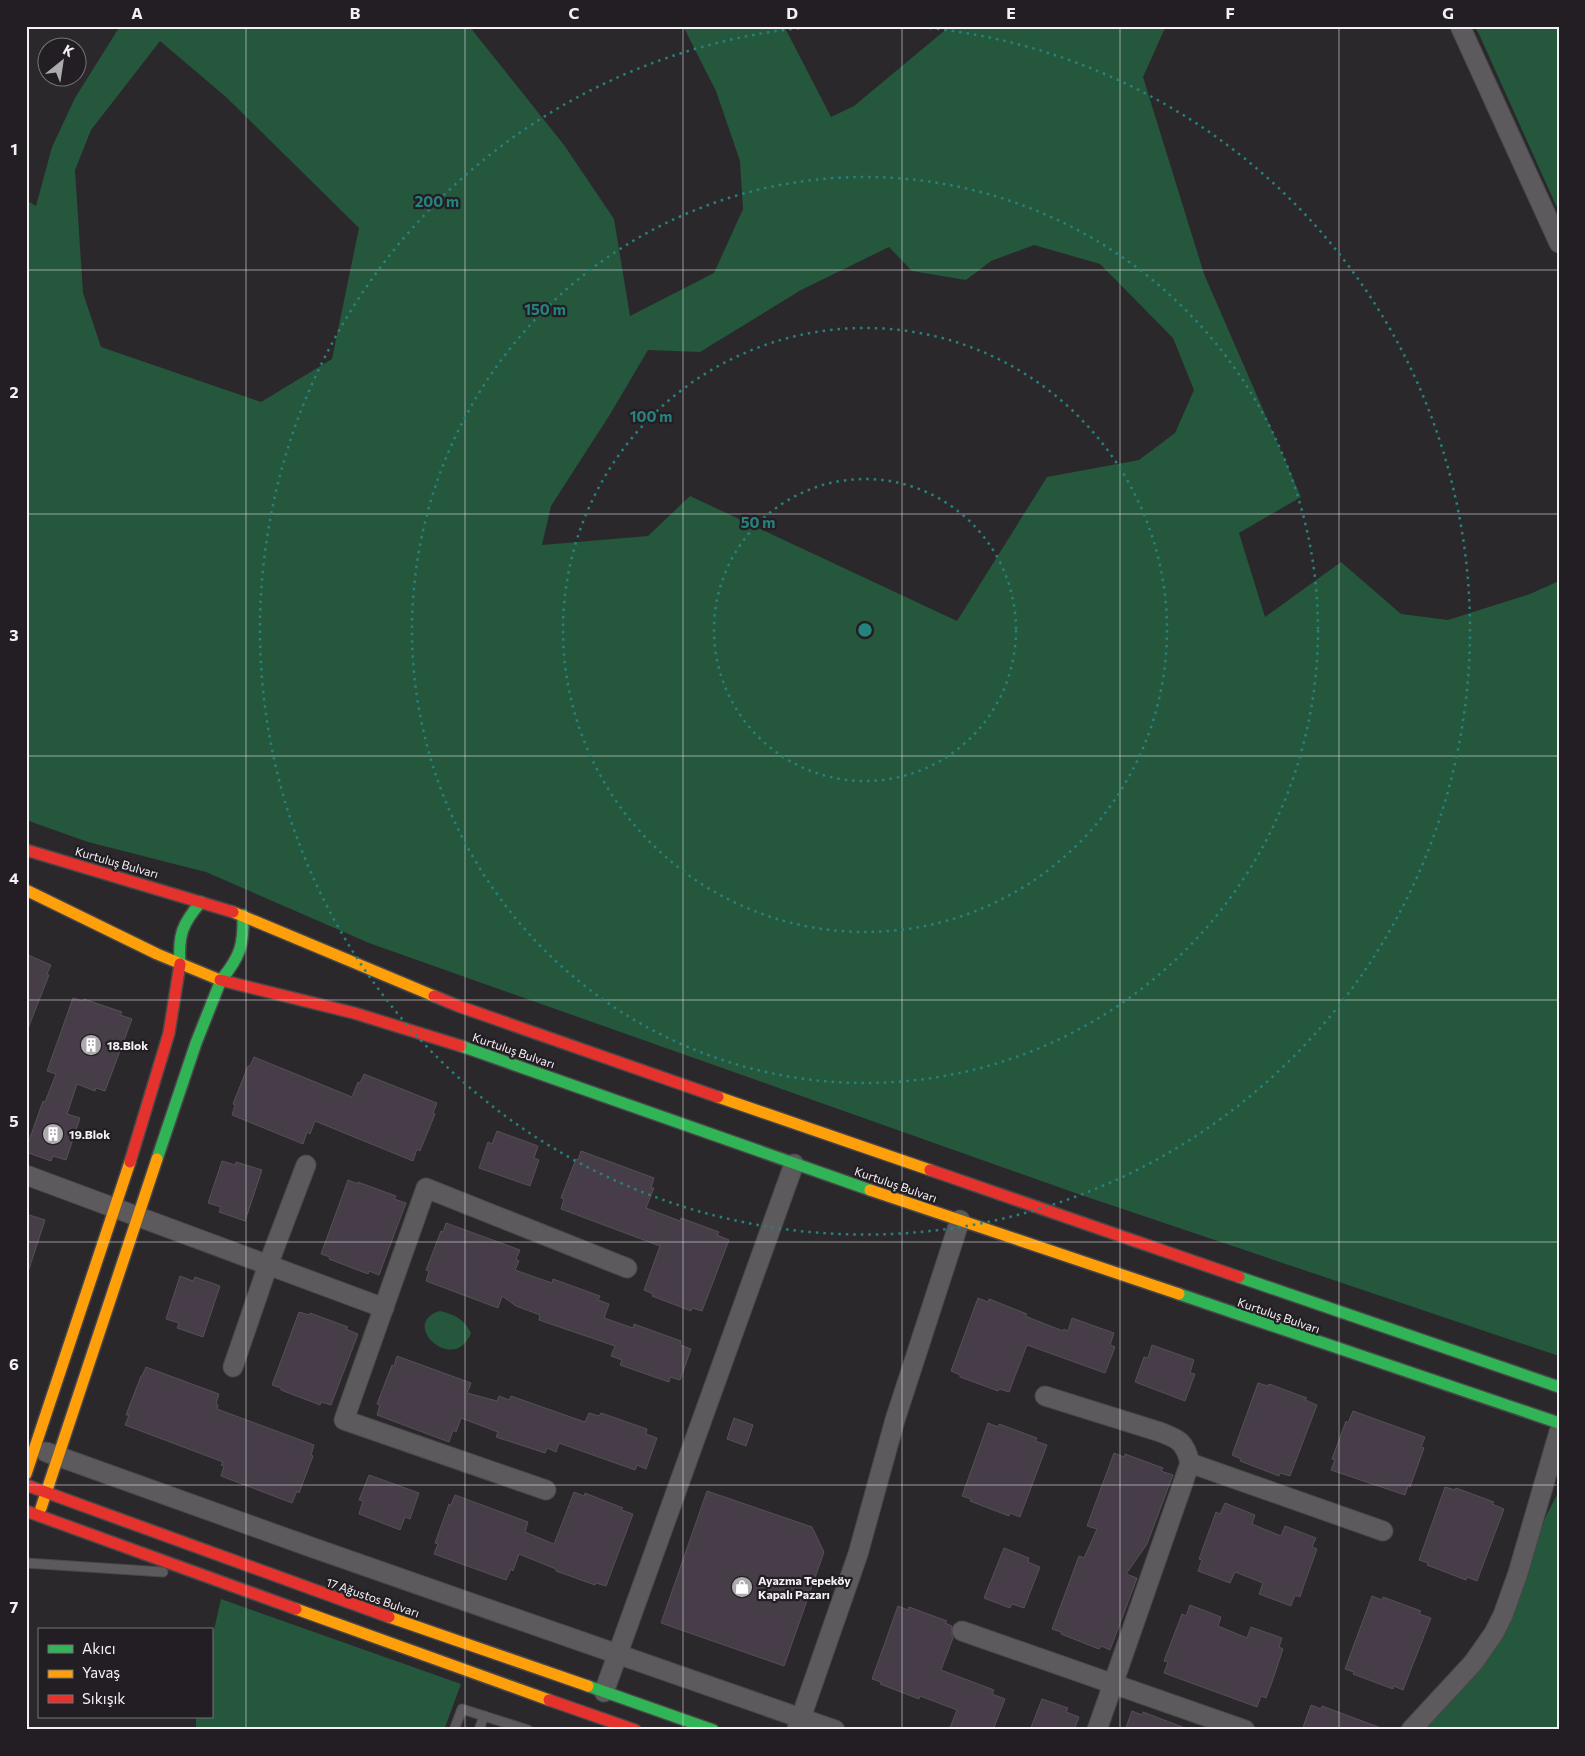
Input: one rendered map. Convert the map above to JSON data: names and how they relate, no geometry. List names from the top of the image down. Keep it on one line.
{"streets":{"main road":["Kurtuluş Bulvarı","17 Ağustos Bulvarı"]},"places":{"building":["18.Blok","19.Blok"],"shop":["Ayazma Tepeköy Kapalı Pazarı"]},"legend":["Akıcı","Yavaş","Sıkışık"],"north":"top right","grid":{"columns":["A","B","C","D","E","F","G"],"rows":["1","2","3","4","5","6","7"]},"rings":["200 m","150 m","100 m","50 m"]}
